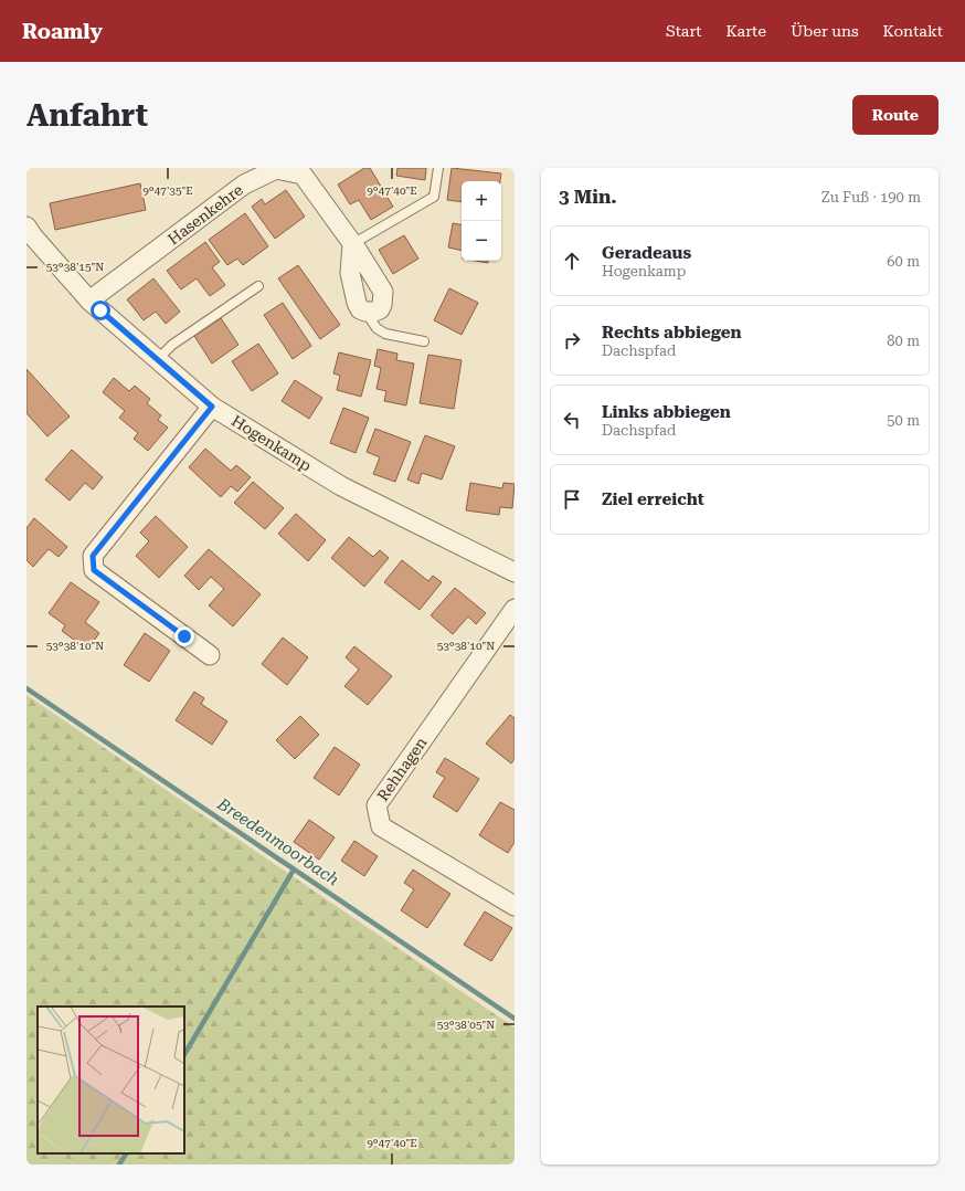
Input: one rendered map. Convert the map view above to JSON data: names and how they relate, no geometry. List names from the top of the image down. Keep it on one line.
{"streets":{"street":["Hasenkehre","Hogenkamp","Rehhagen"]},"crossings":[["Hasenkehre","Hogenkamp"]],"water":["Breedenmoorbach"],"page":{"header":"Roamly","nav":["Start","Karte","Über uns","Kontakt"],"buttons":"Route","title":"Anfahrt","heading":["3 Min.","Zu Fuß · 190 m"],"map_buttons":["+","−"],"list":[["Geradeaus","Hogenkamp","60 m"],["Rechts abbiegen","Dachspfad","80 m"],["Links abbiegen","Dachspfad","50 m"],"Ziel erreicht"]},"coordinates":["9°47'35\"E","9°47'40\"E","53°38'15\"N","53°38'10\"N","53°38'05\"N"]}
